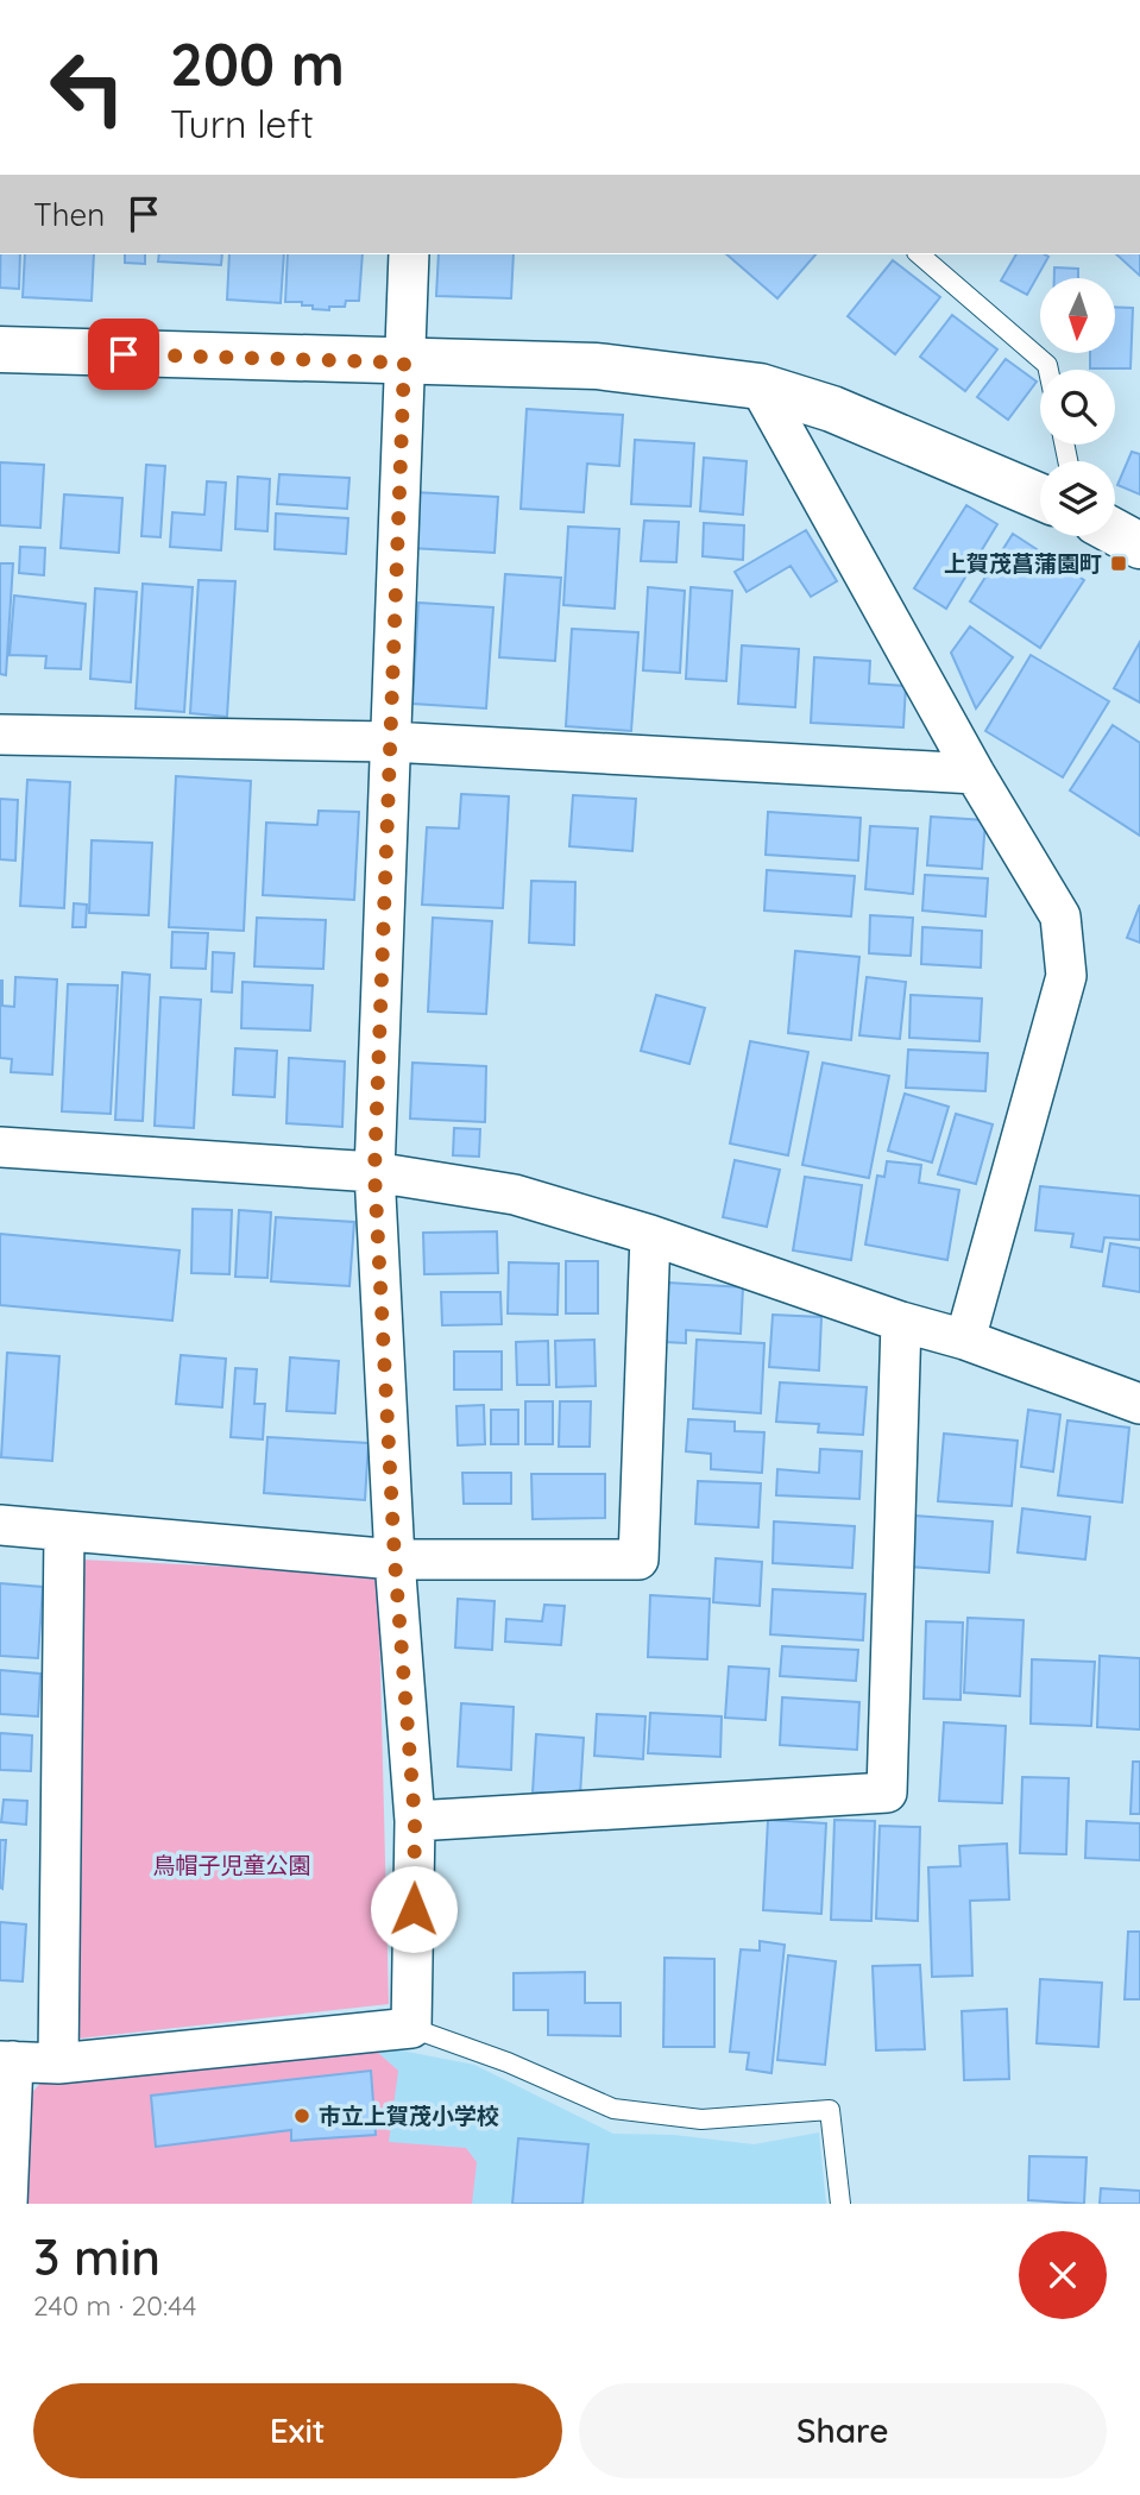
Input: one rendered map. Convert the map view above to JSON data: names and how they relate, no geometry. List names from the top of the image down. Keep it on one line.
{"parks":["鳥帽子児童公園"],"places":{"transit":["上賀茂菖蒲園町"],"other":["市立上賀茂小学校"]},"north":"bottom","page":{"turn":["200 m","Turn left"],"then":"Then","heading":["3 min","240 m · 20:44"],"buttons":["Exit","Share"]}}
